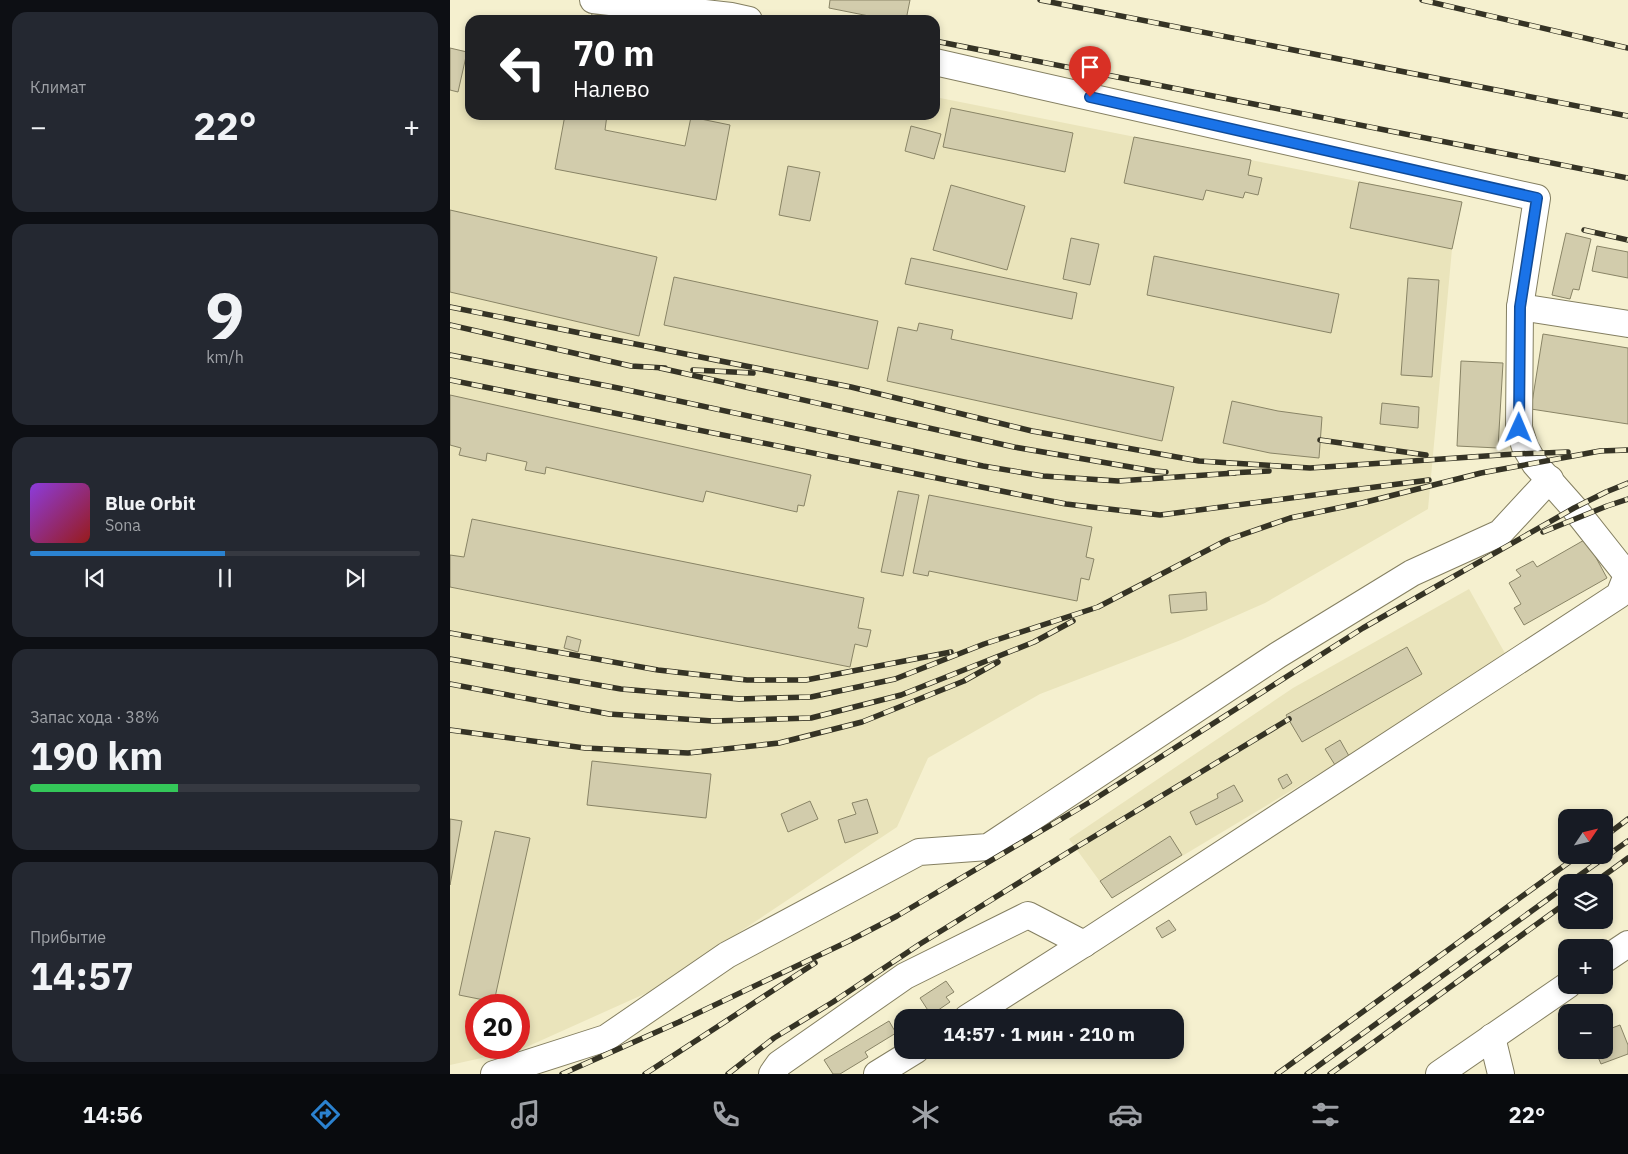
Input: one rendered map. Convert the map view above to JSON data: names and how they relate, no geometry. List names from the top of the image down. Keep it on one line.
{"north":"top right","page":{"tile":["Климат",["9","km/h"],["Запас хода · 38%","190 km"],["Прибытие","14:57"]],"turn":["70 m","Налево"],"heat":["−","22°","+"],"song":["Blue Orbit","Sona"],"map_buttons":["+","−"],"limit":"20","trip":"14:57 · 1 мин · 210 m","tabs":["14:56","22°"]}}
